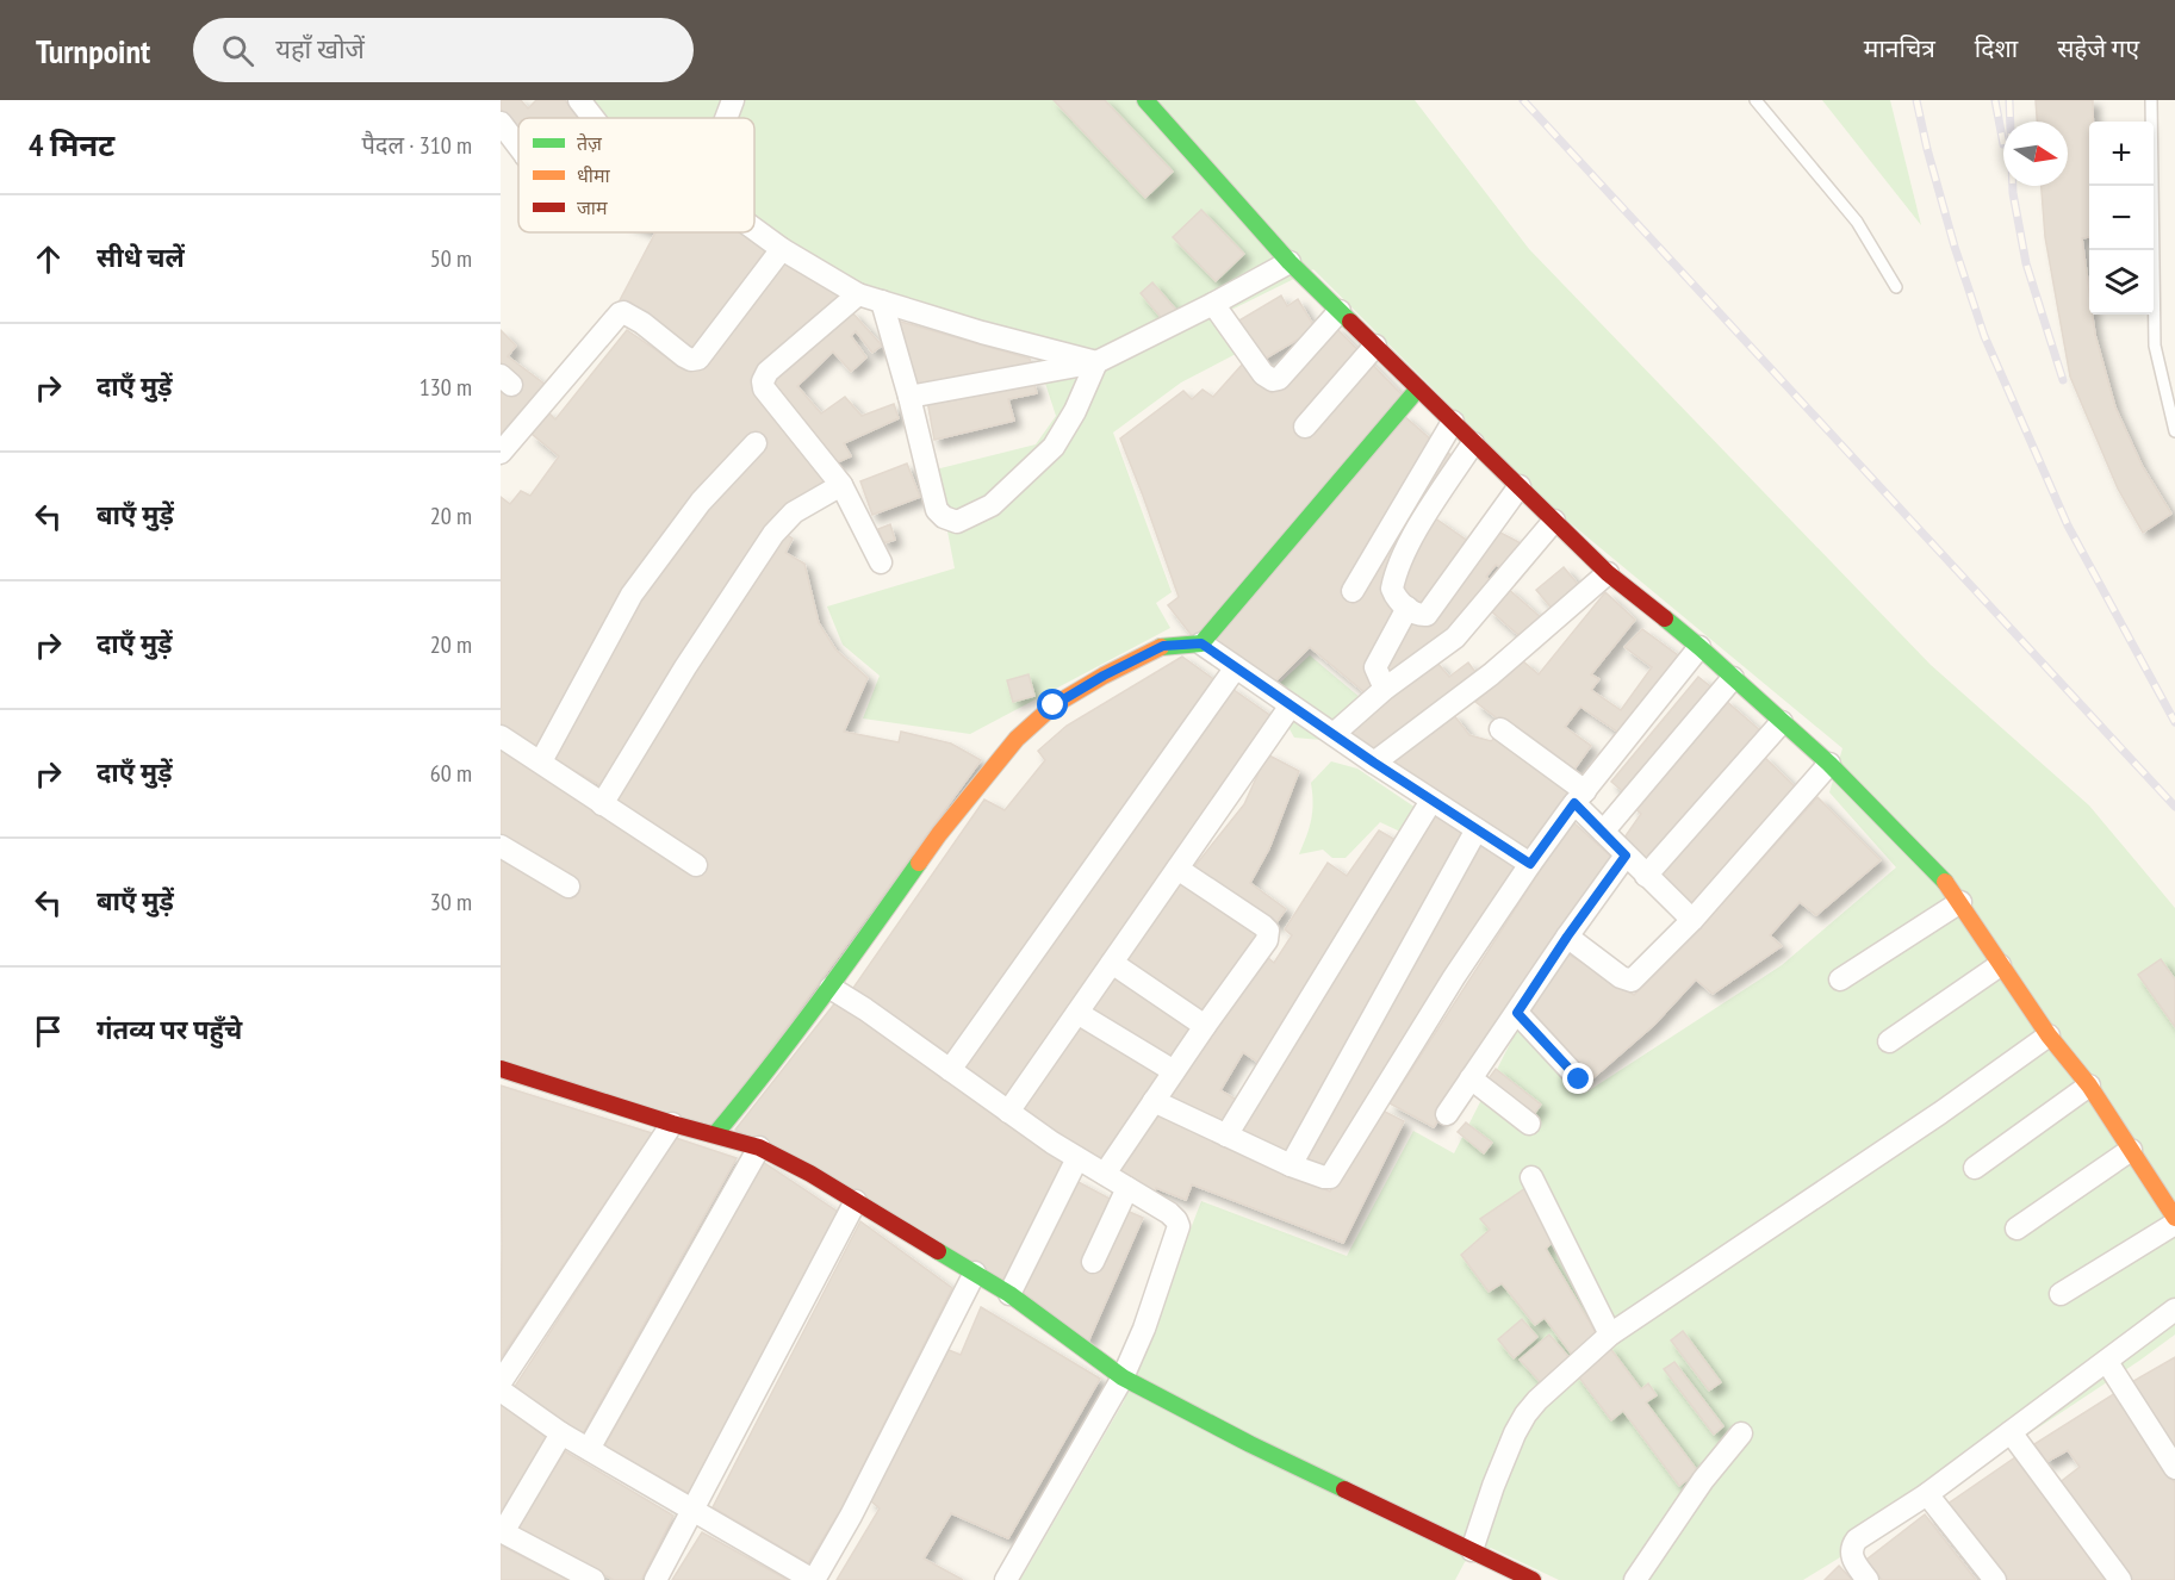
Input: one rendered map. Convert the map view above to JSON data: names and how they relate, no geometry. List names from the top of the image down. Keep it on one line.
{"legend":["तेज़","धीमा","जाम"],"north":"right","page":{"header":"Turnpoint","search":"यहाँ खोजें","nav":["मानचित्र","दिशा","सहेजे गए"],"heading":["4 मिनट","पैदल · 310 m"],"map_buttons":["+","−"],"list":[["सीधे चलें","50 m"],["दाएँ मुड़ें","130 m"],["बाएँ मुड़ें","20 m"],["दाएँ मुड़ें","20 m"],["दाएँ मुड़ें","60 m"],["बाएँ मुड़ें","30 m"],"गंतव्य पर पहुँचे"]}}
